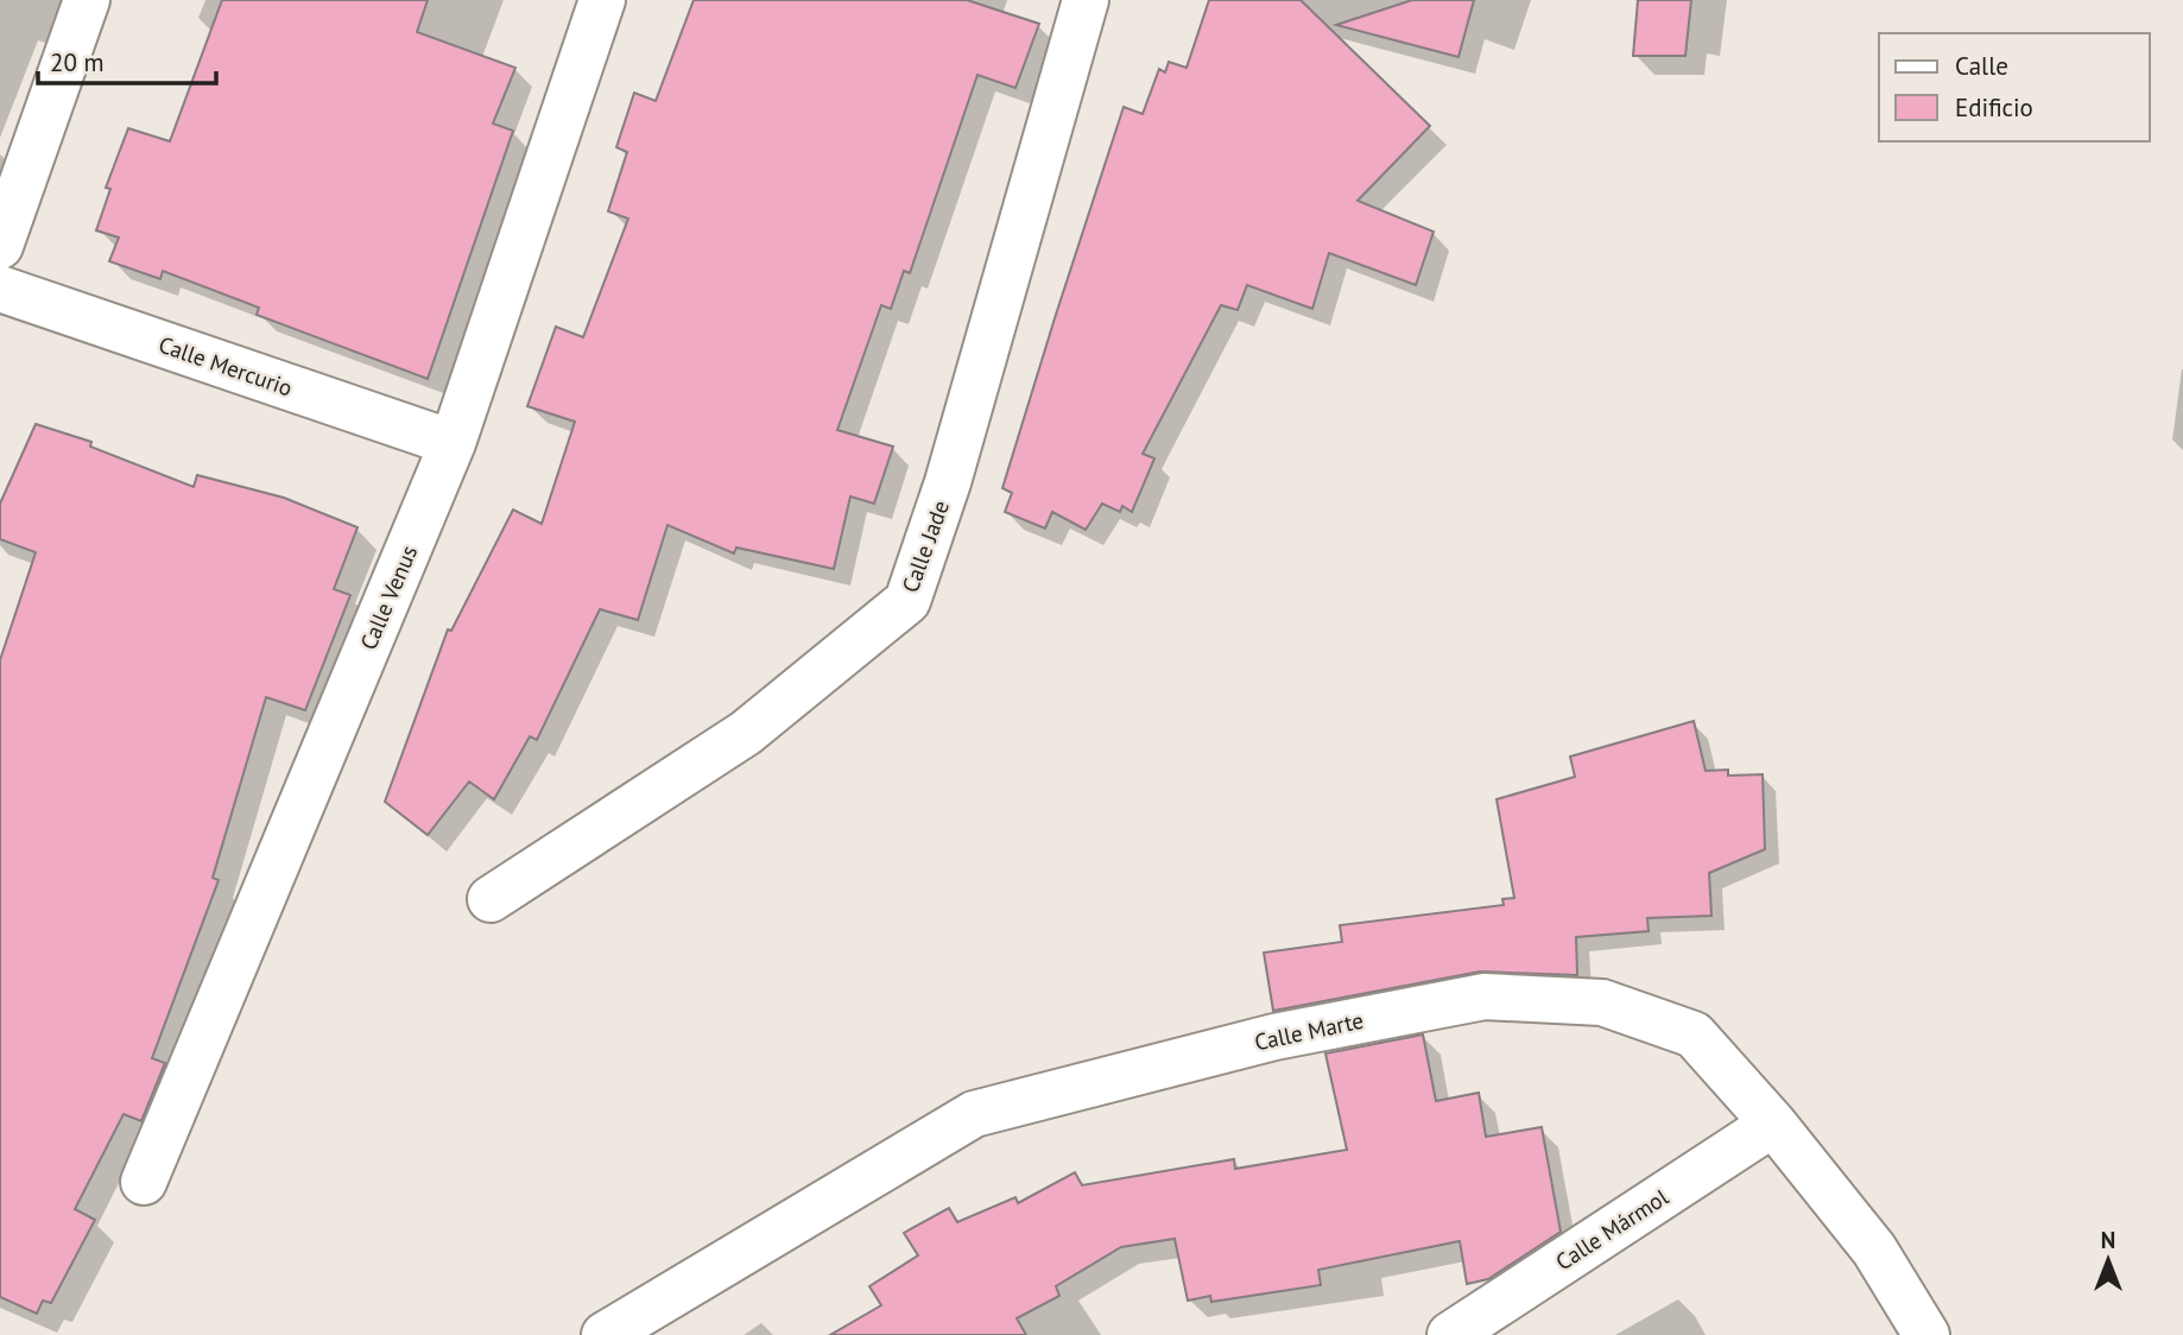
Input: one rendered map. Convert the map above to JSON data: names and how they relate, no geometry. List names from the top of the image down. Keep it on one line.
{"streets":{"street":["Calle Mercurio","Calle Jade","Calle Venus","Calle Marte","Calle Mármol"]},"crossings":[["Calle Mercurio","Calle Venus"],["Calle Marte","Calle Mármol"]],"legend":["Calle","Edificio"],"scale_bar":"20 m","north":"top"}
